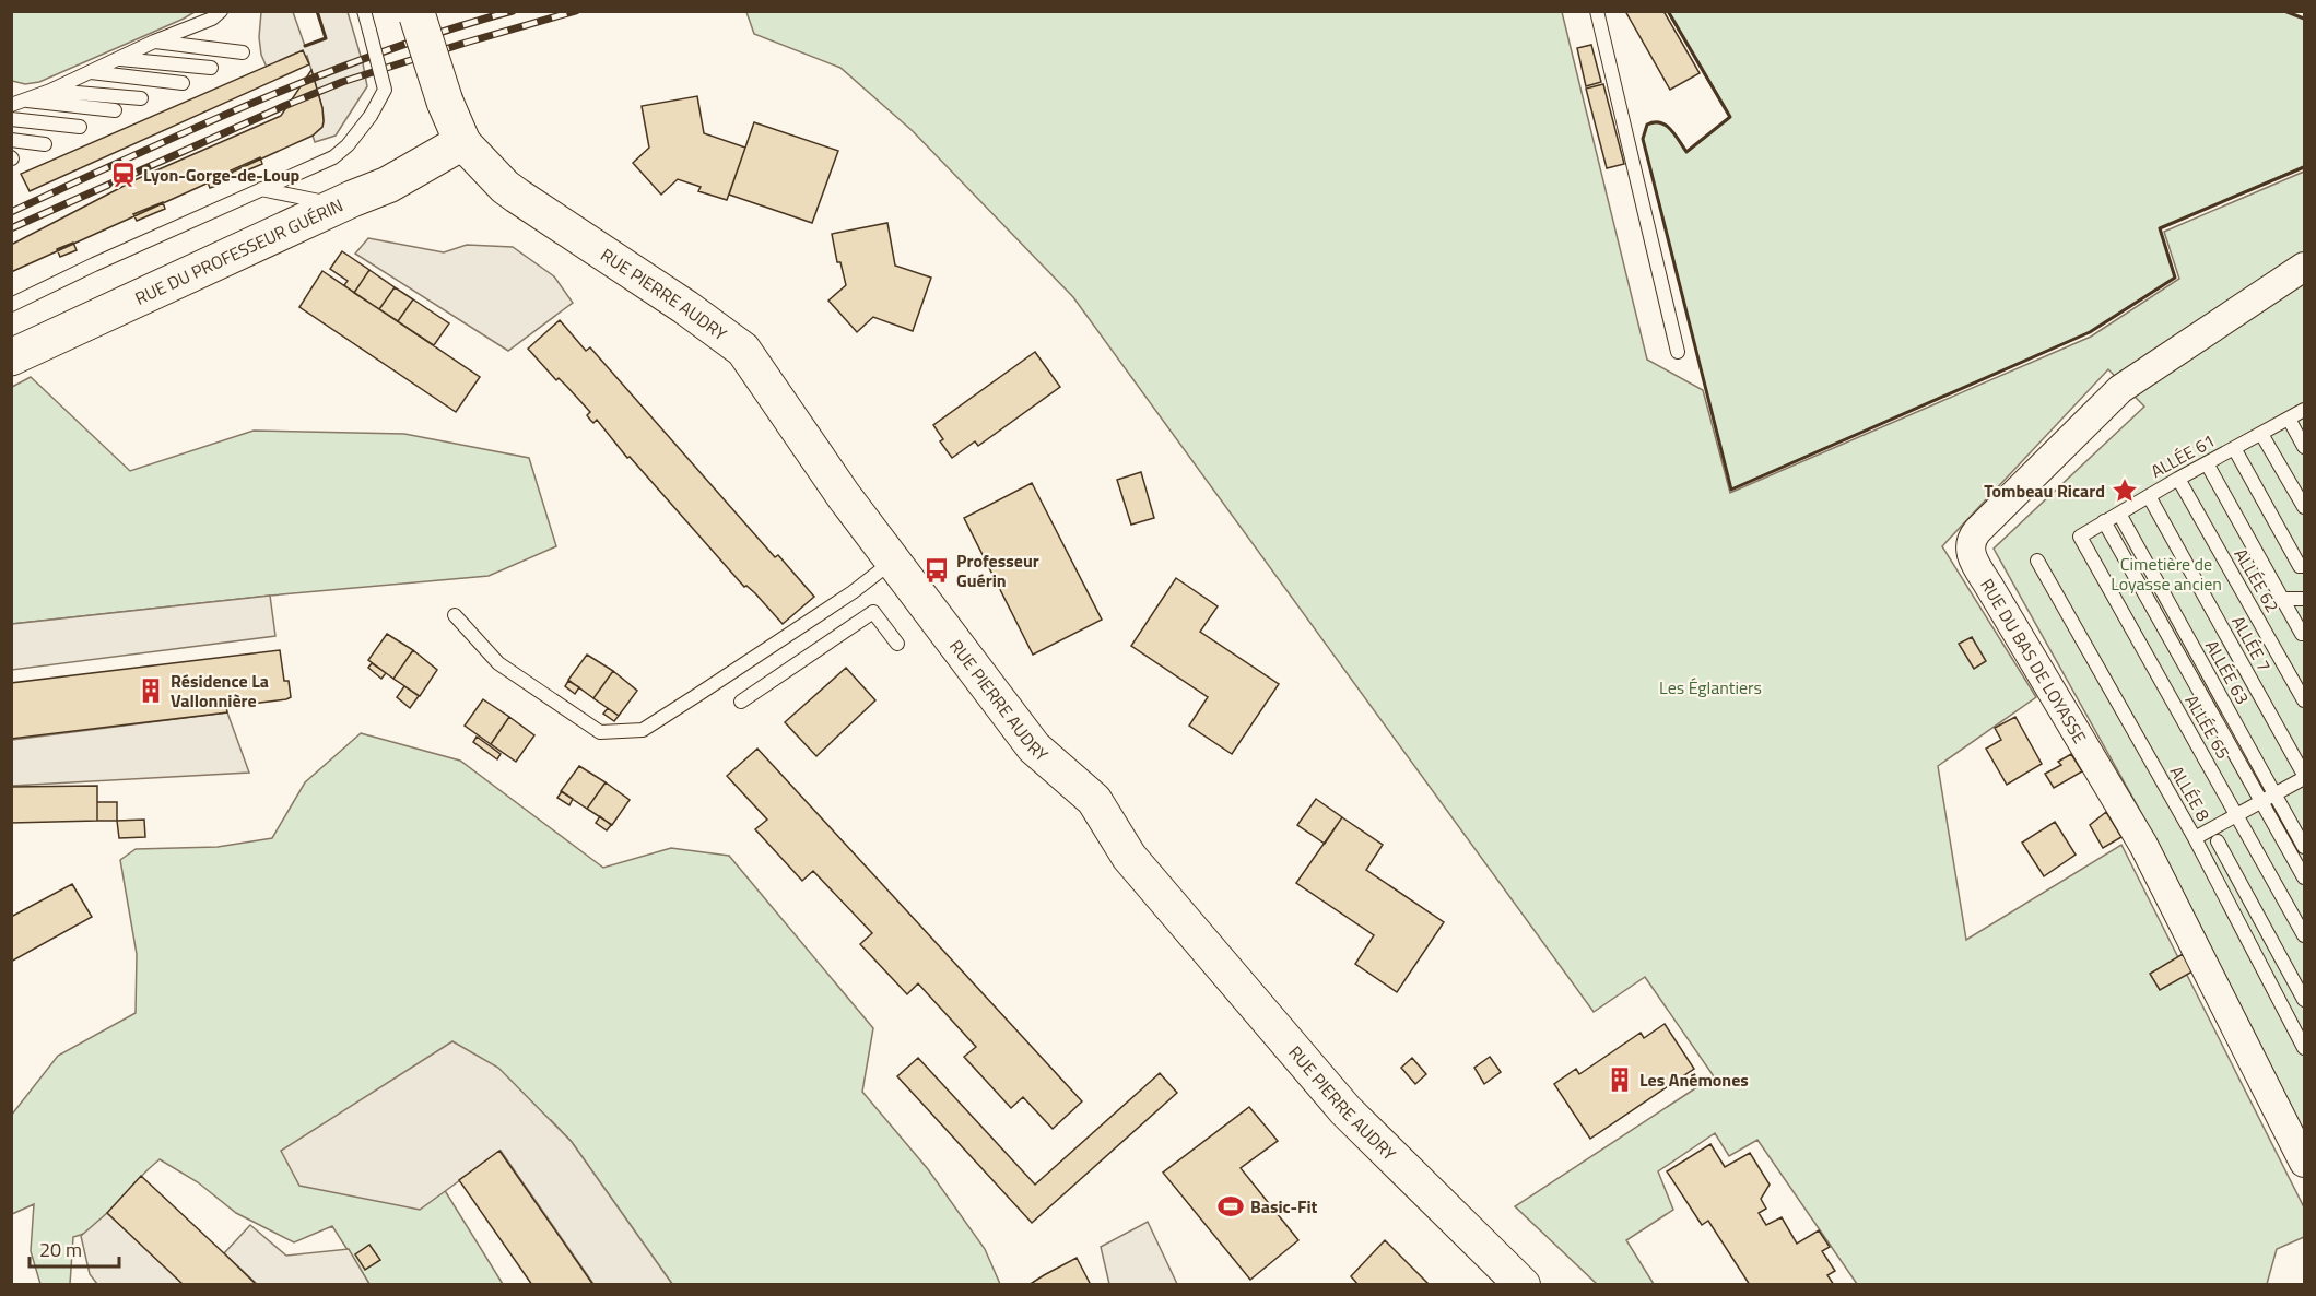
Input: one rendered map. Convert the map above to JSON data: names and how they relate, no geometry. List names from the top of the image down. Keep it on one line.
{"streets":{"main road":["RUE DU PROFESSEUR GUÉRIN"],"street":["RUE PIERRE AUDRY","RUE DU BAS DE LOYASSE"],"lane":["ALLÉE 61","ALLÉE 62","ALLÉE 7","ALLÉE 63","ALLÉE 65","ALLÉE 8"]},"crossings":[["RUE DU PROFESSEUR GUÉRIN","RUE PIERRE AUDRY"],["ALLÉE 61","ALLÉE 62"],["ALLÉE 61","ALLÉE 7"],["ALLÉE 61","ALLÉE 63"],["ALLÉE 61","ALLÉE 65"]],"parks":["Cimetière de Loyasse ancien","Les Églantiers"],"places":{"station":["Lyon-Gorge-de-Loup"],"place":["Tombeau Ricard"],"bus stop":["Professeur Guérin"],"building":["Résidence La Vallonnière","Les Anémones"],"sports":["Basic-Fit"]},"scale_bar":"20 m"}
